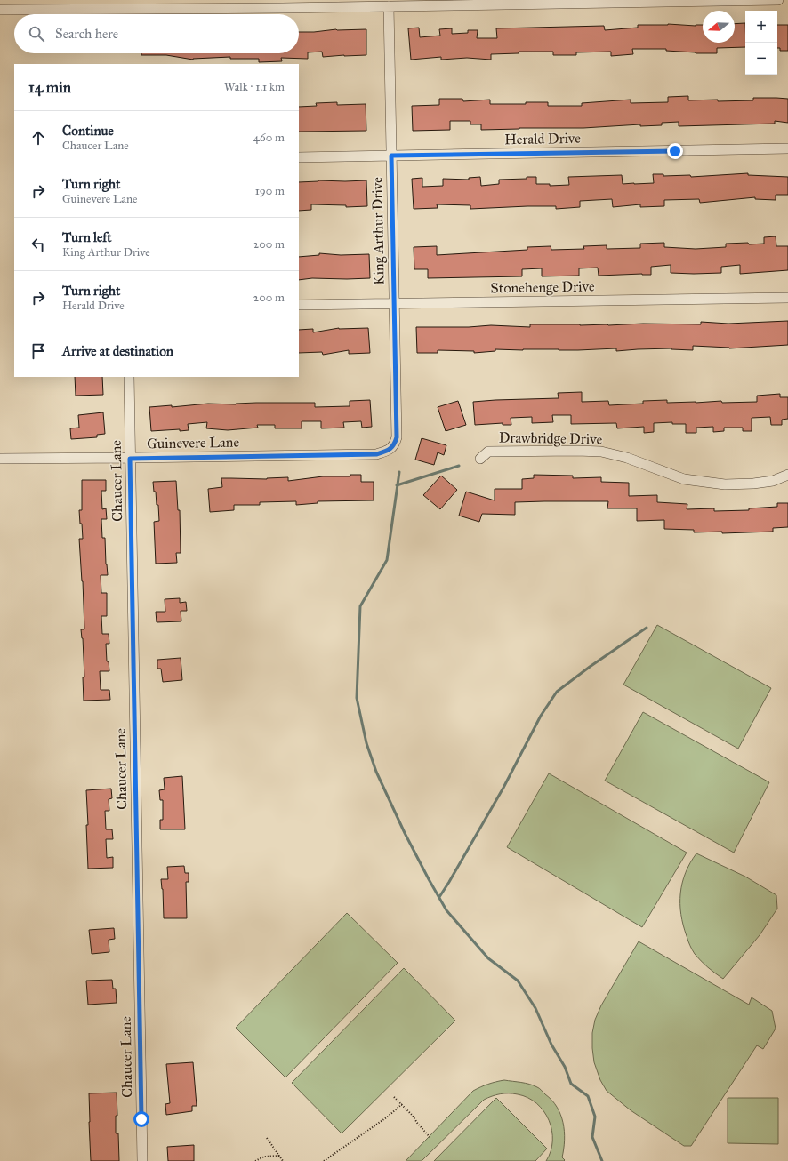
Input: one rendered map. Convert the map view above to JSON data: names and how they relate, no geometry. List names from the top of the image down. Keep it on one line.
{"streets":{"street":["Herald Drive","King Arthur Drive","Stonehenge Drive","Drawbridge Drive","Guinevere Lane","Chaucer Lane"]},"crossings":[["Herald Drive","King Arthur Drive"],["King Arthur Drive","Stonehenge Drive"],["King Arthur Drive","Guinevere Lane"],["Guinevere Lane","Chaucer Lane"]],"north":"left","page":{"map_buttons":["+","−"],"search":"Search here","heading":["14 min","Walk · 1.1 km"],"list":[["Continue","Chaucer Lane","460 m"],["Turn right","Guinevere Lane","190 m"],["Turn left","King Arthur Drive","200 m"],["Turn right","Herald Drive","200 m"],"Arrive at destination"]}}
